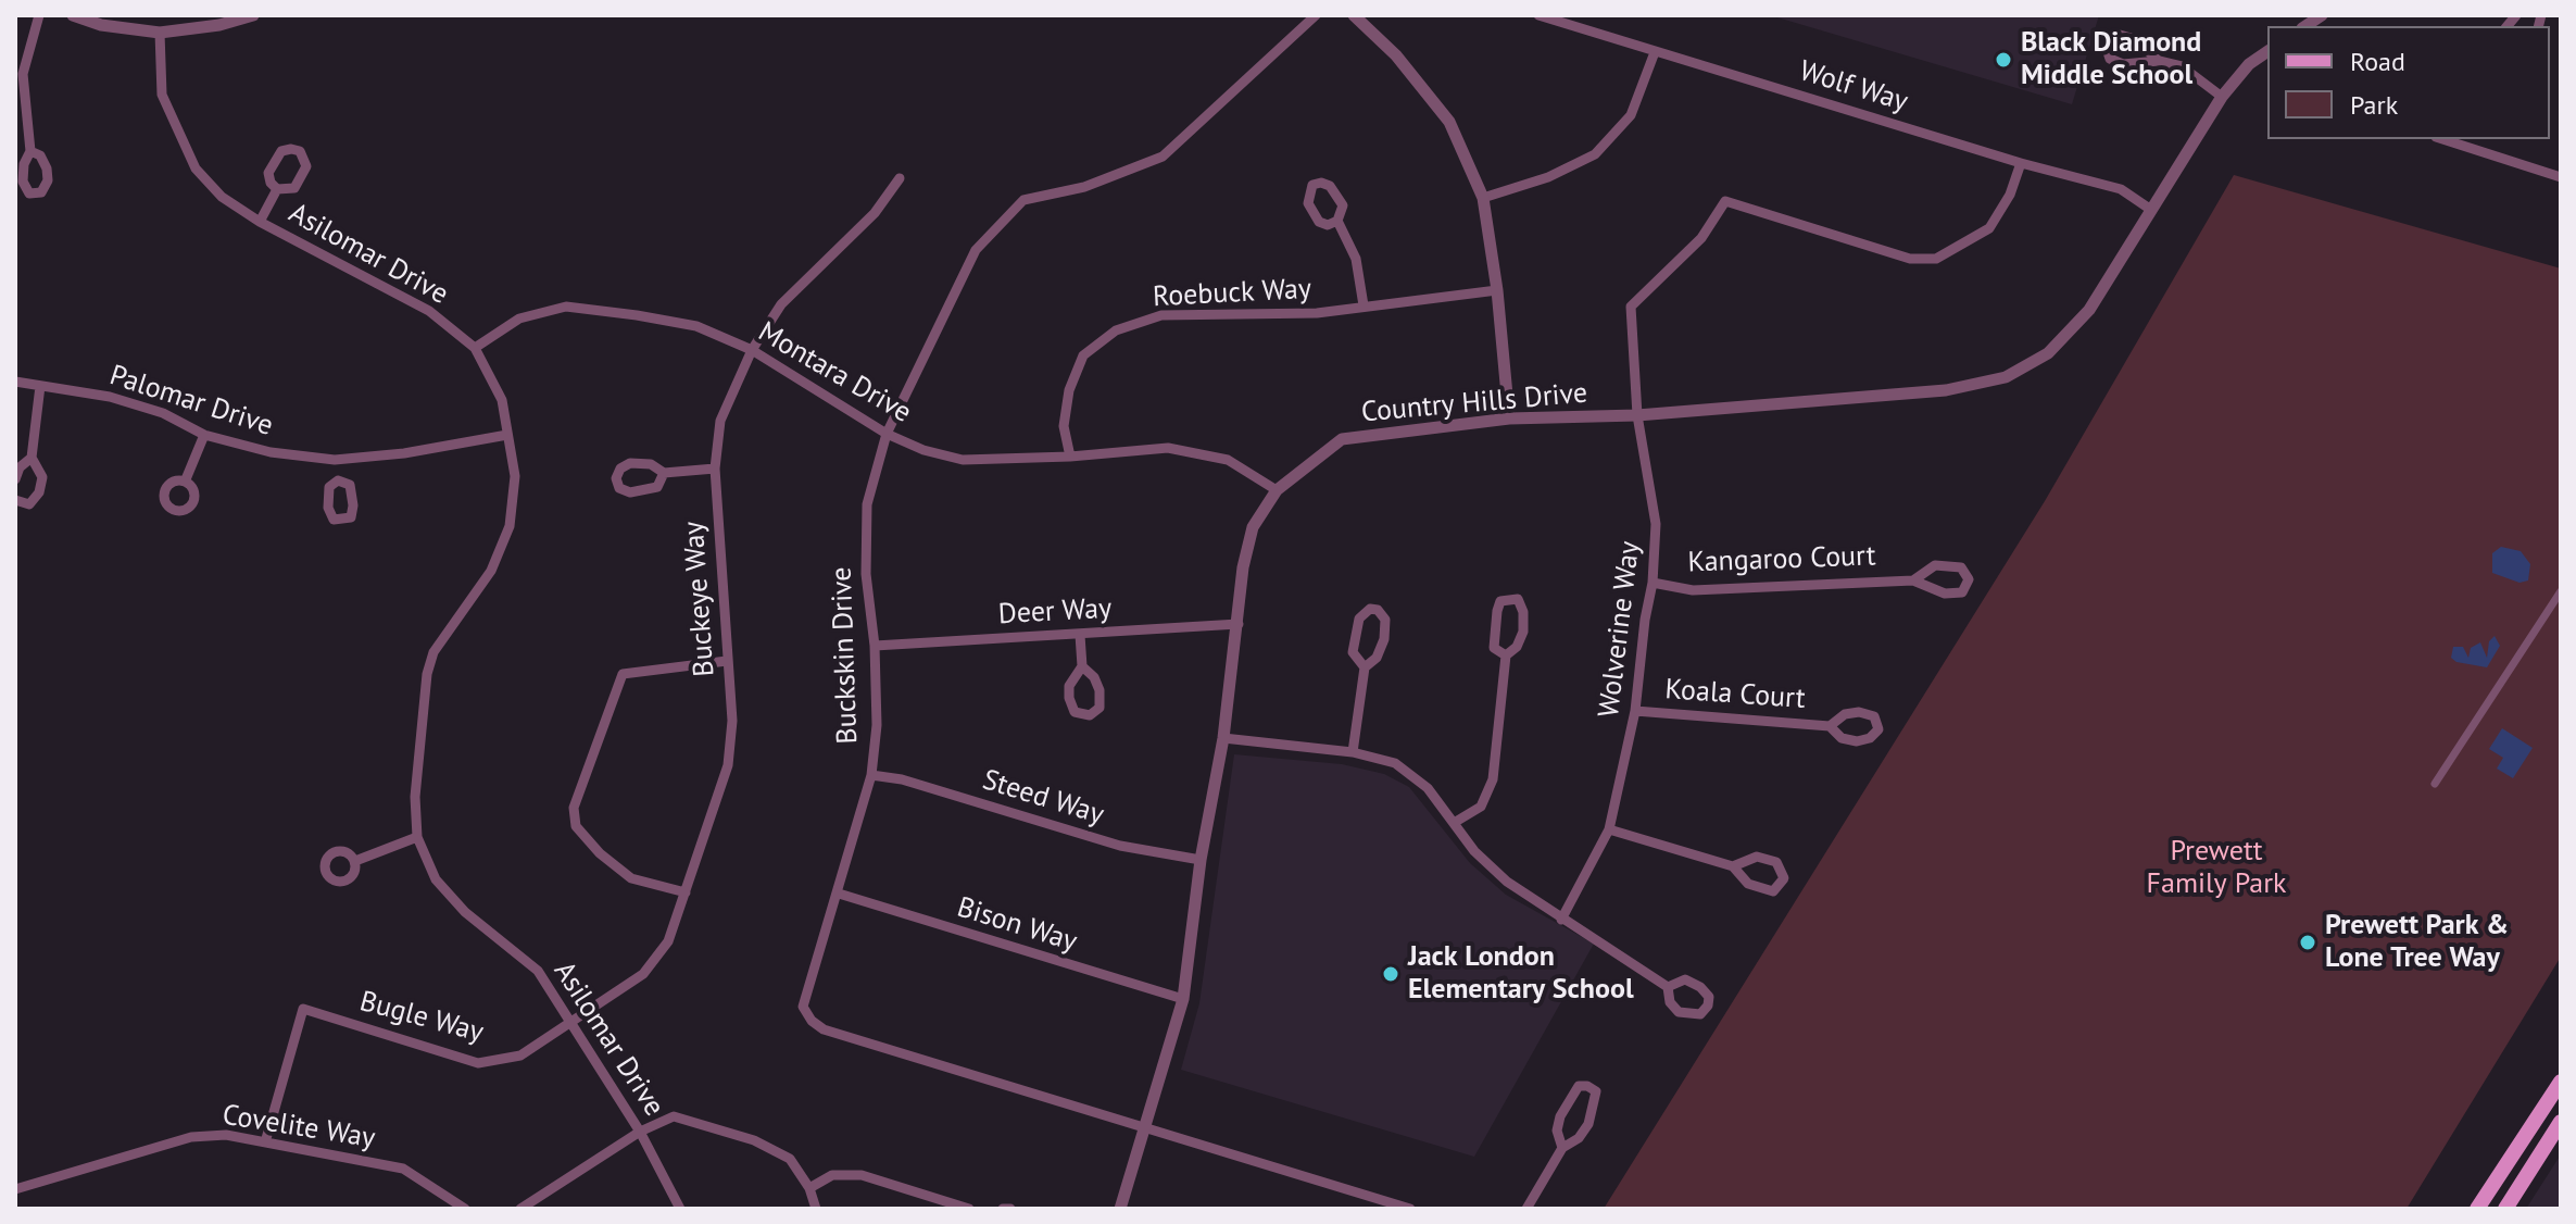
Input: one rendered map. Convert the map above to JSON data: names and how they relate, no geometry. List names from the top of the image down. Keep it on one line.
{"streets":{"street":["Wolf Way","Asilomar Drive","Roebuck Way","Montara Drive","Palomar Drive","Country Hills Drive","Kangaroo Court","Buckeye Way","Deer Way","Wolverine Way","Buckskin Drive","Koala Court","Steed Way","Bison Way","Bugle Way","Covelite Way"]},"crossings":[["Wolf Way","Country Hills Drive"],["Wolf Way","Wolverine Way"],["Asilomar Drive","Montara Drive"],["Asilomar Drive","Palomar Drive"],["Asilomar Drive","Buckeye Way"],["Asilomar Drive","Bugle Way"],["Roebuck Way","Montara Drive"],["Montara Drive","Country Hills Drive"],["Montara Drive","Buckeye Way"],["Montara Drive","Buckskin Drive"],["Country Hills Drive","Deer Way"],["Country Hills Drive","Wolverine Way"],["Country Hills Drive","Buckskin Drive"],["Country Hills Drive","Steed Way"],["Country Hills Drive","Bison Way"],["Kangaroo Court","Wolverine Way"],["Buckeye Way","Bugle Way"],["Deer Way","Buckskin Drive"],["Wolverine Way","Koala Court"],["Buckskin Drive","Steed Way"],["Buckskin Drive","Bison Way"],["Bugle Way","Covelite Way"]],"parks":["Prewett Family Park"],"places":["Black Diamond Middle School","Prewett Park & Lone Tree Way","Jack London Elementary School"],"legend":["Road","Park"]}
